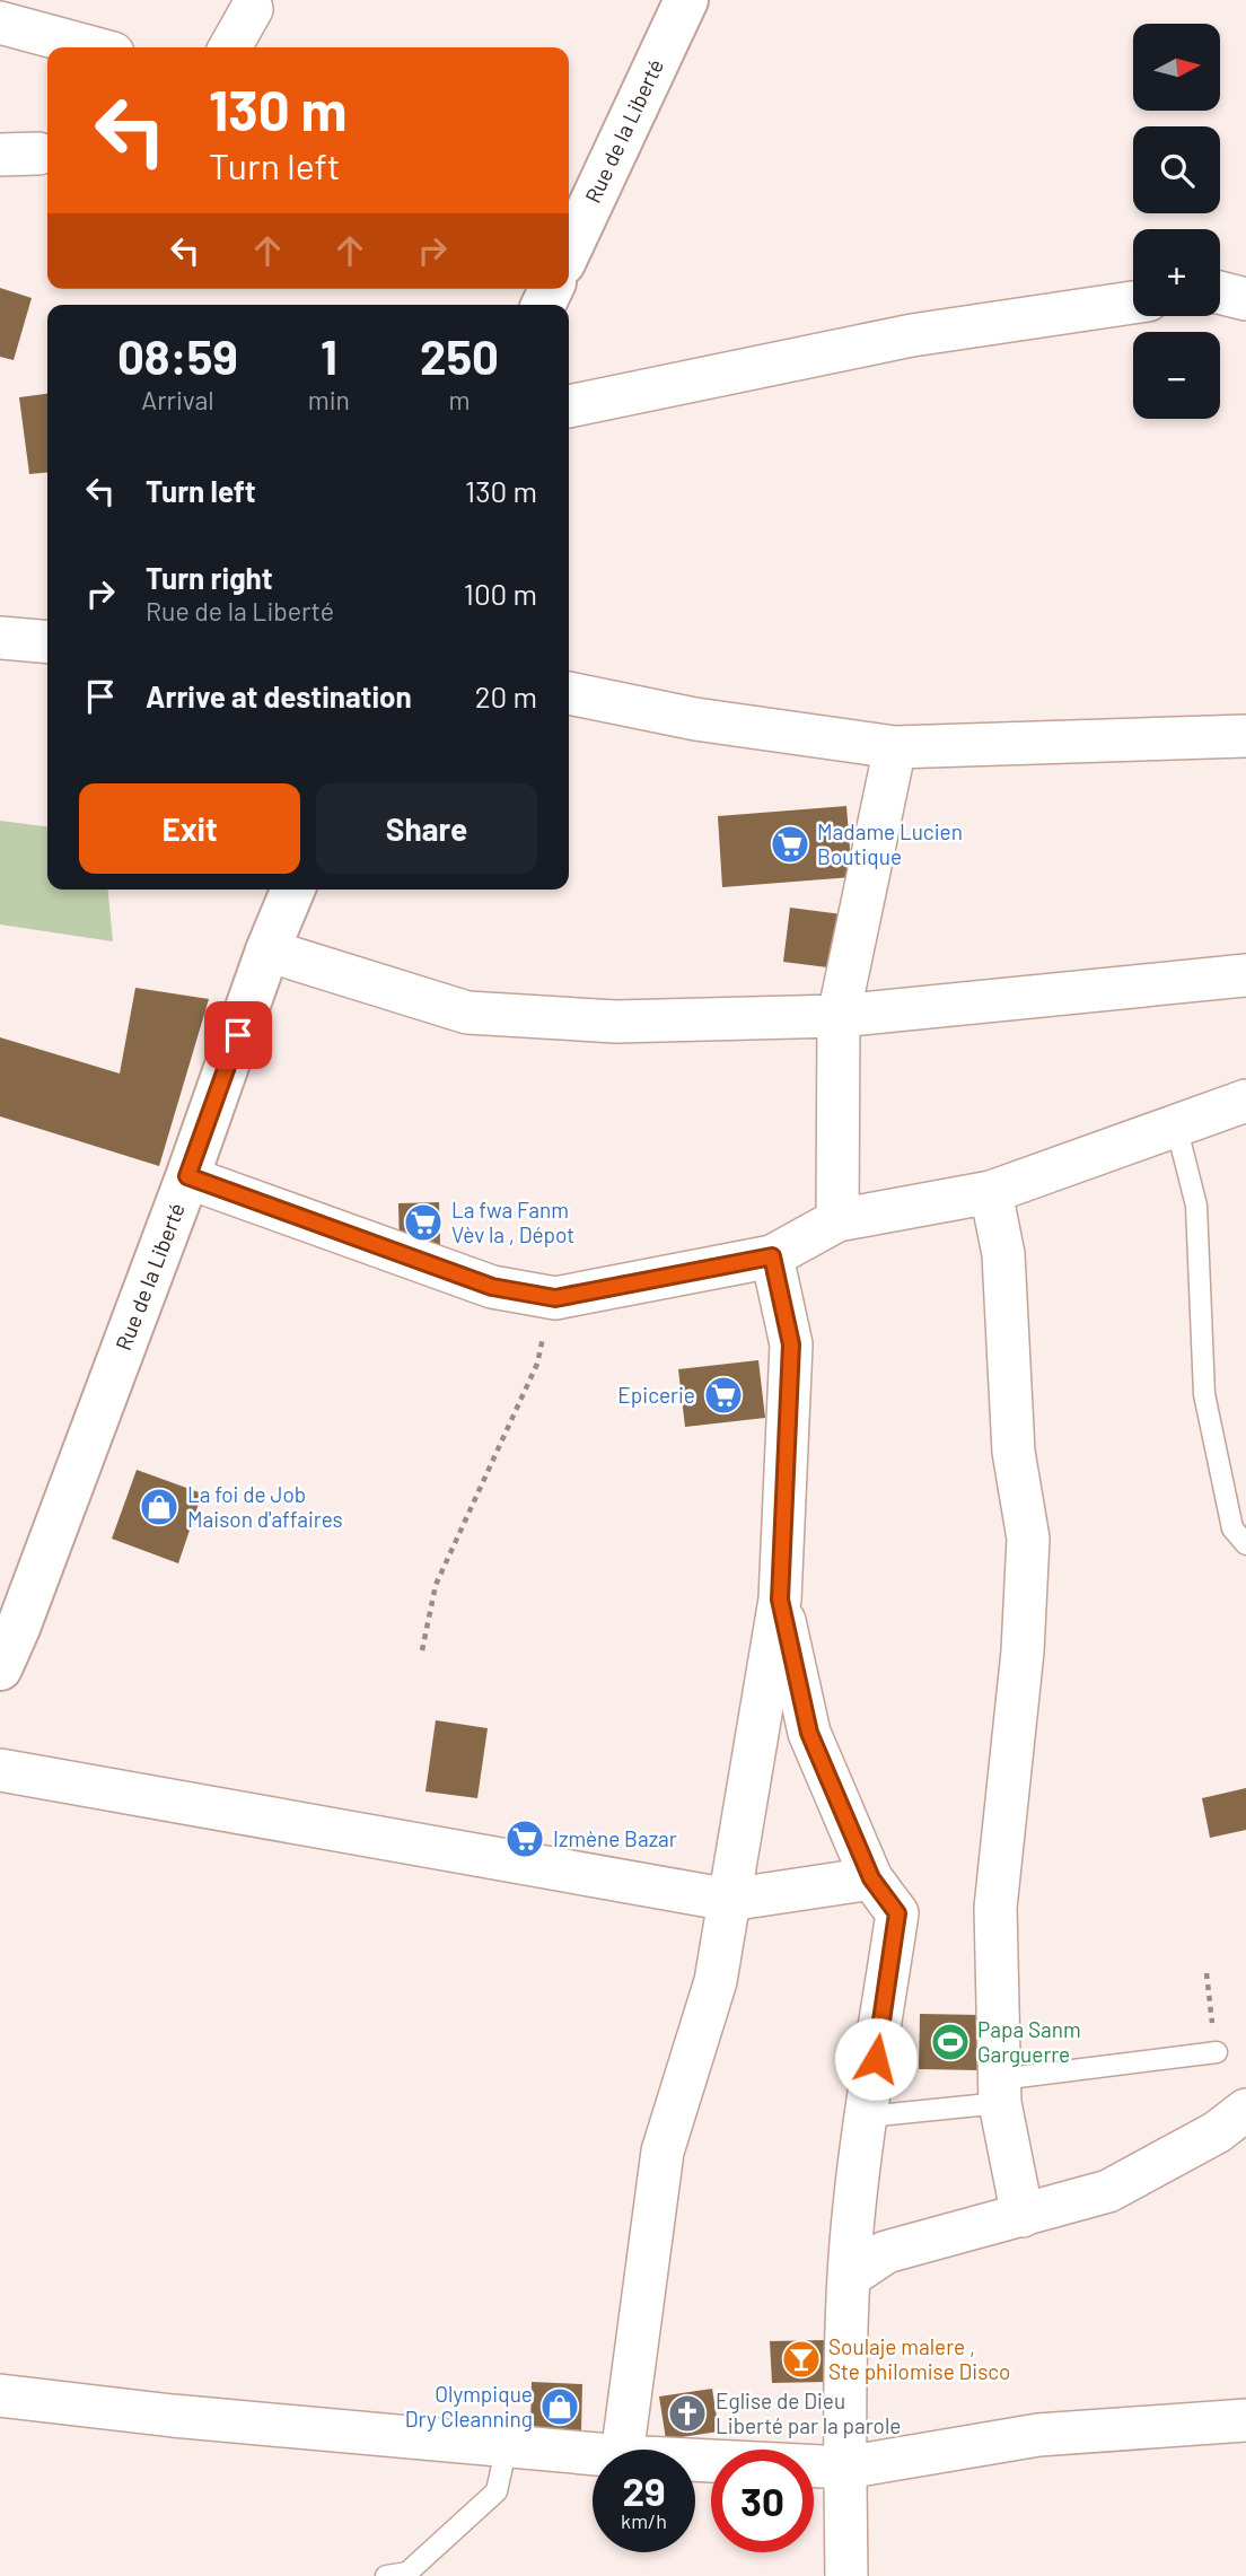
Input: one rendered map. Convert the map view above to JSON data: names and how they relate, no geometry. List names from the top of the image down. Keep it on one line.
{"streets":{"street":["Rue de la Liberté"]},"places":{"supermarket":["Madame Lucien Boutique","La fwa Fanm Vèv la , Dépot","Epicerie","Izmène Bazar"],"shop":["La foi de Job Maison d'affaires","Olympique Dry Cleanning"],"sports":["Papa Sanm Garguerre"],"bar":["Soulaje malere , Ste philomise Disco"],"church":["Eglise de Dieu Liberté par la parole"]},"north":"right","page":{"map_buttons":["+","−"],"turn":["130 m","Turn left"],"eta":["08:59","Arrival","1","min","250","m"],"list":[{"name":"Turn left","value":"130 m"},{"name":"Turn right","note":"Rue de la Liberté","value":"100 m"},{"name":"Arrive at destination","value":"20 m"}],"buttons":["Exit","Share"],"speed":"29 km/h","limit":"30"}}
